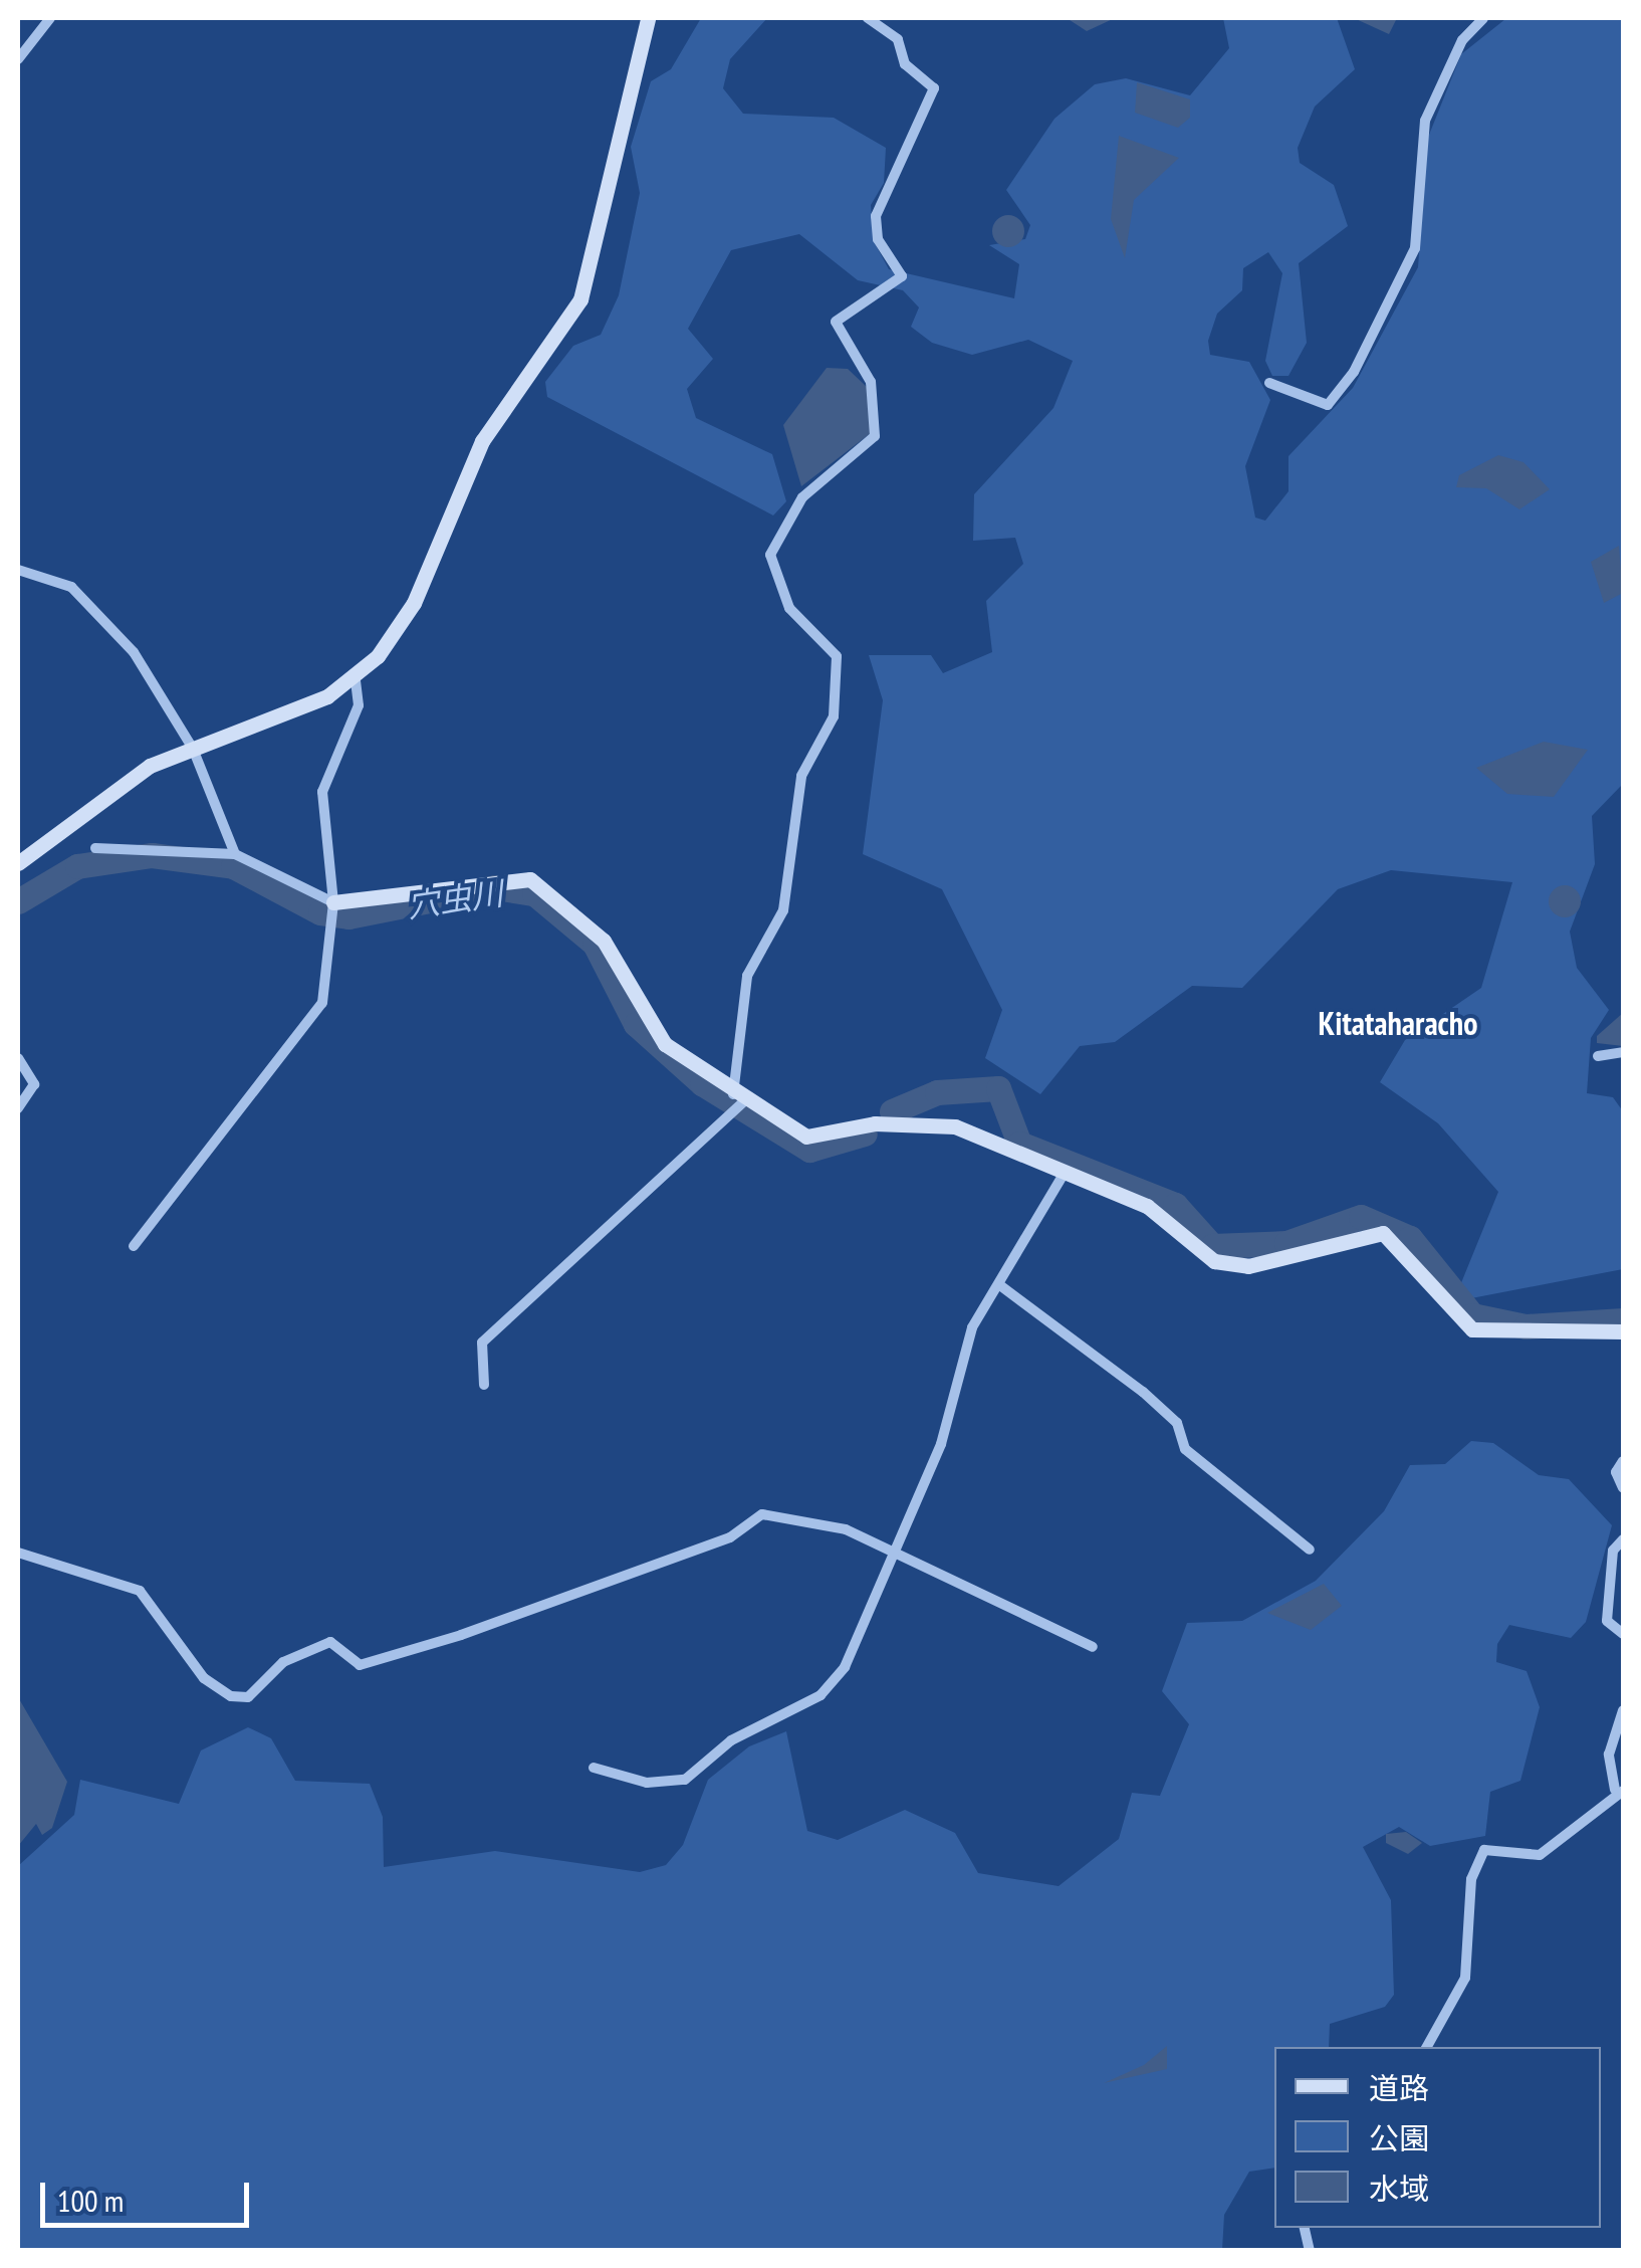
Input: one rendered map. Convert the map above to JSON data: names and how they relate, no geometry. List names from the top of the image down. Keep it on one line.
{"districts":["Kitataharacho"],"water":["穴虫川"],"legend":["道路","公園","水域"],"scale_bar":"100 m"}
